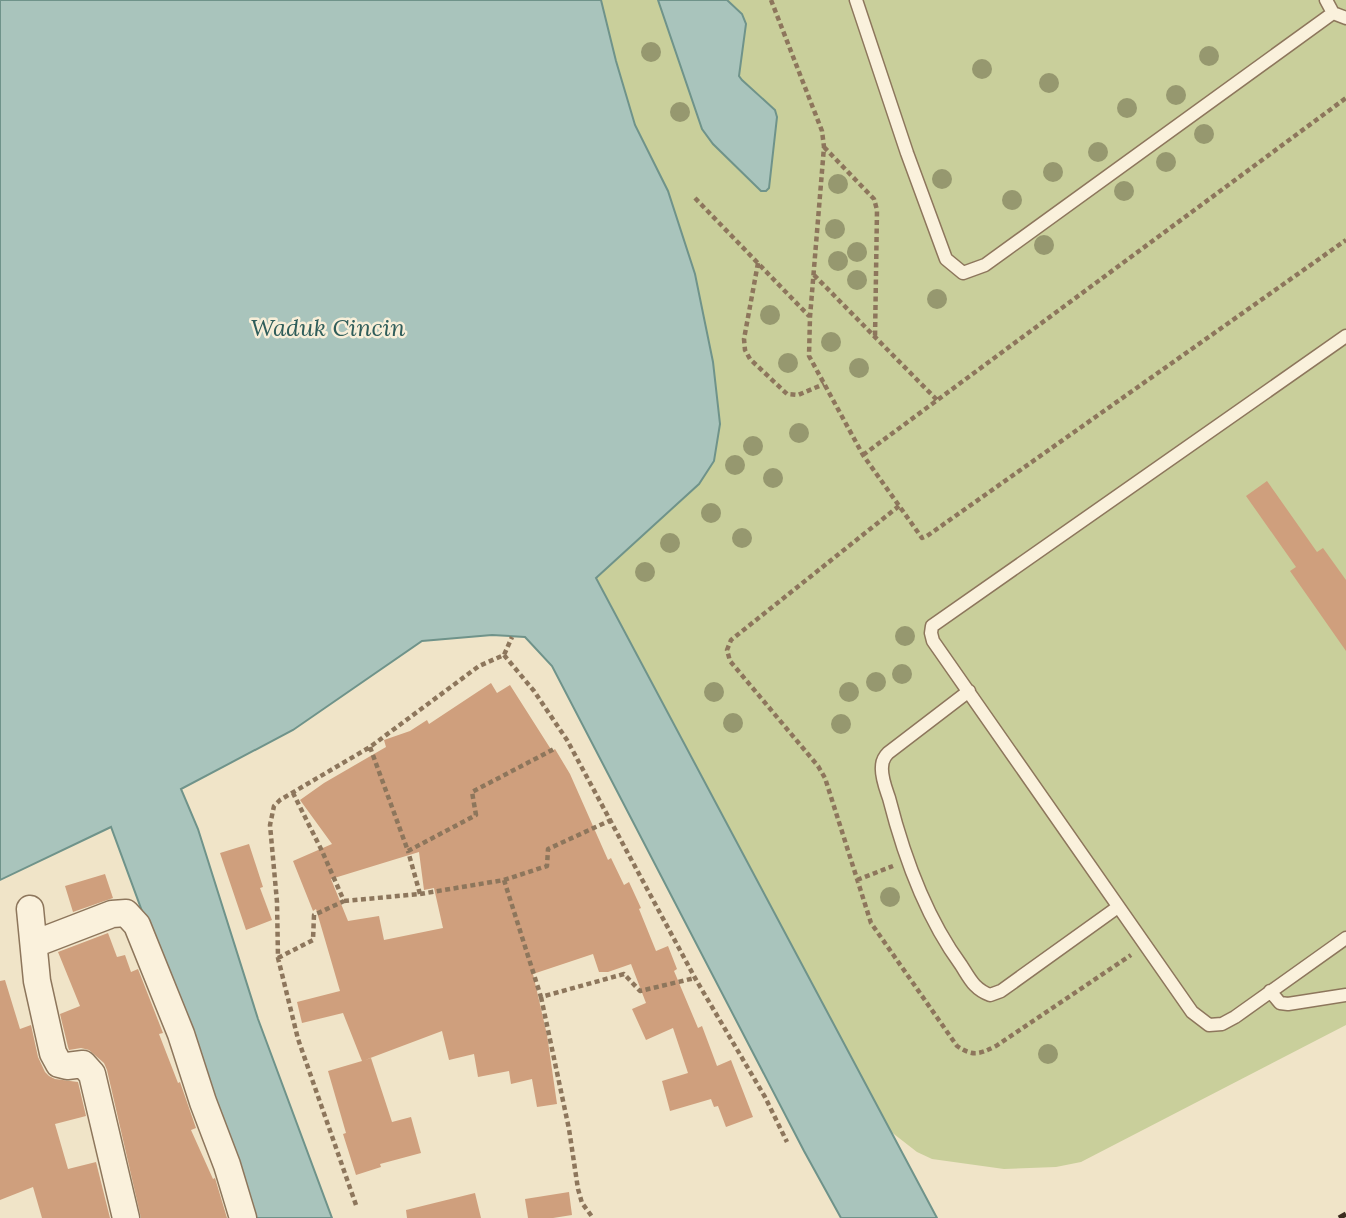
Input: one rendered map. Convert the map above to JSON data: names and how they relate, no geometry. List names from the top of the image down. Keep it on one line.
{"water":["Waduk Cincin"]}
